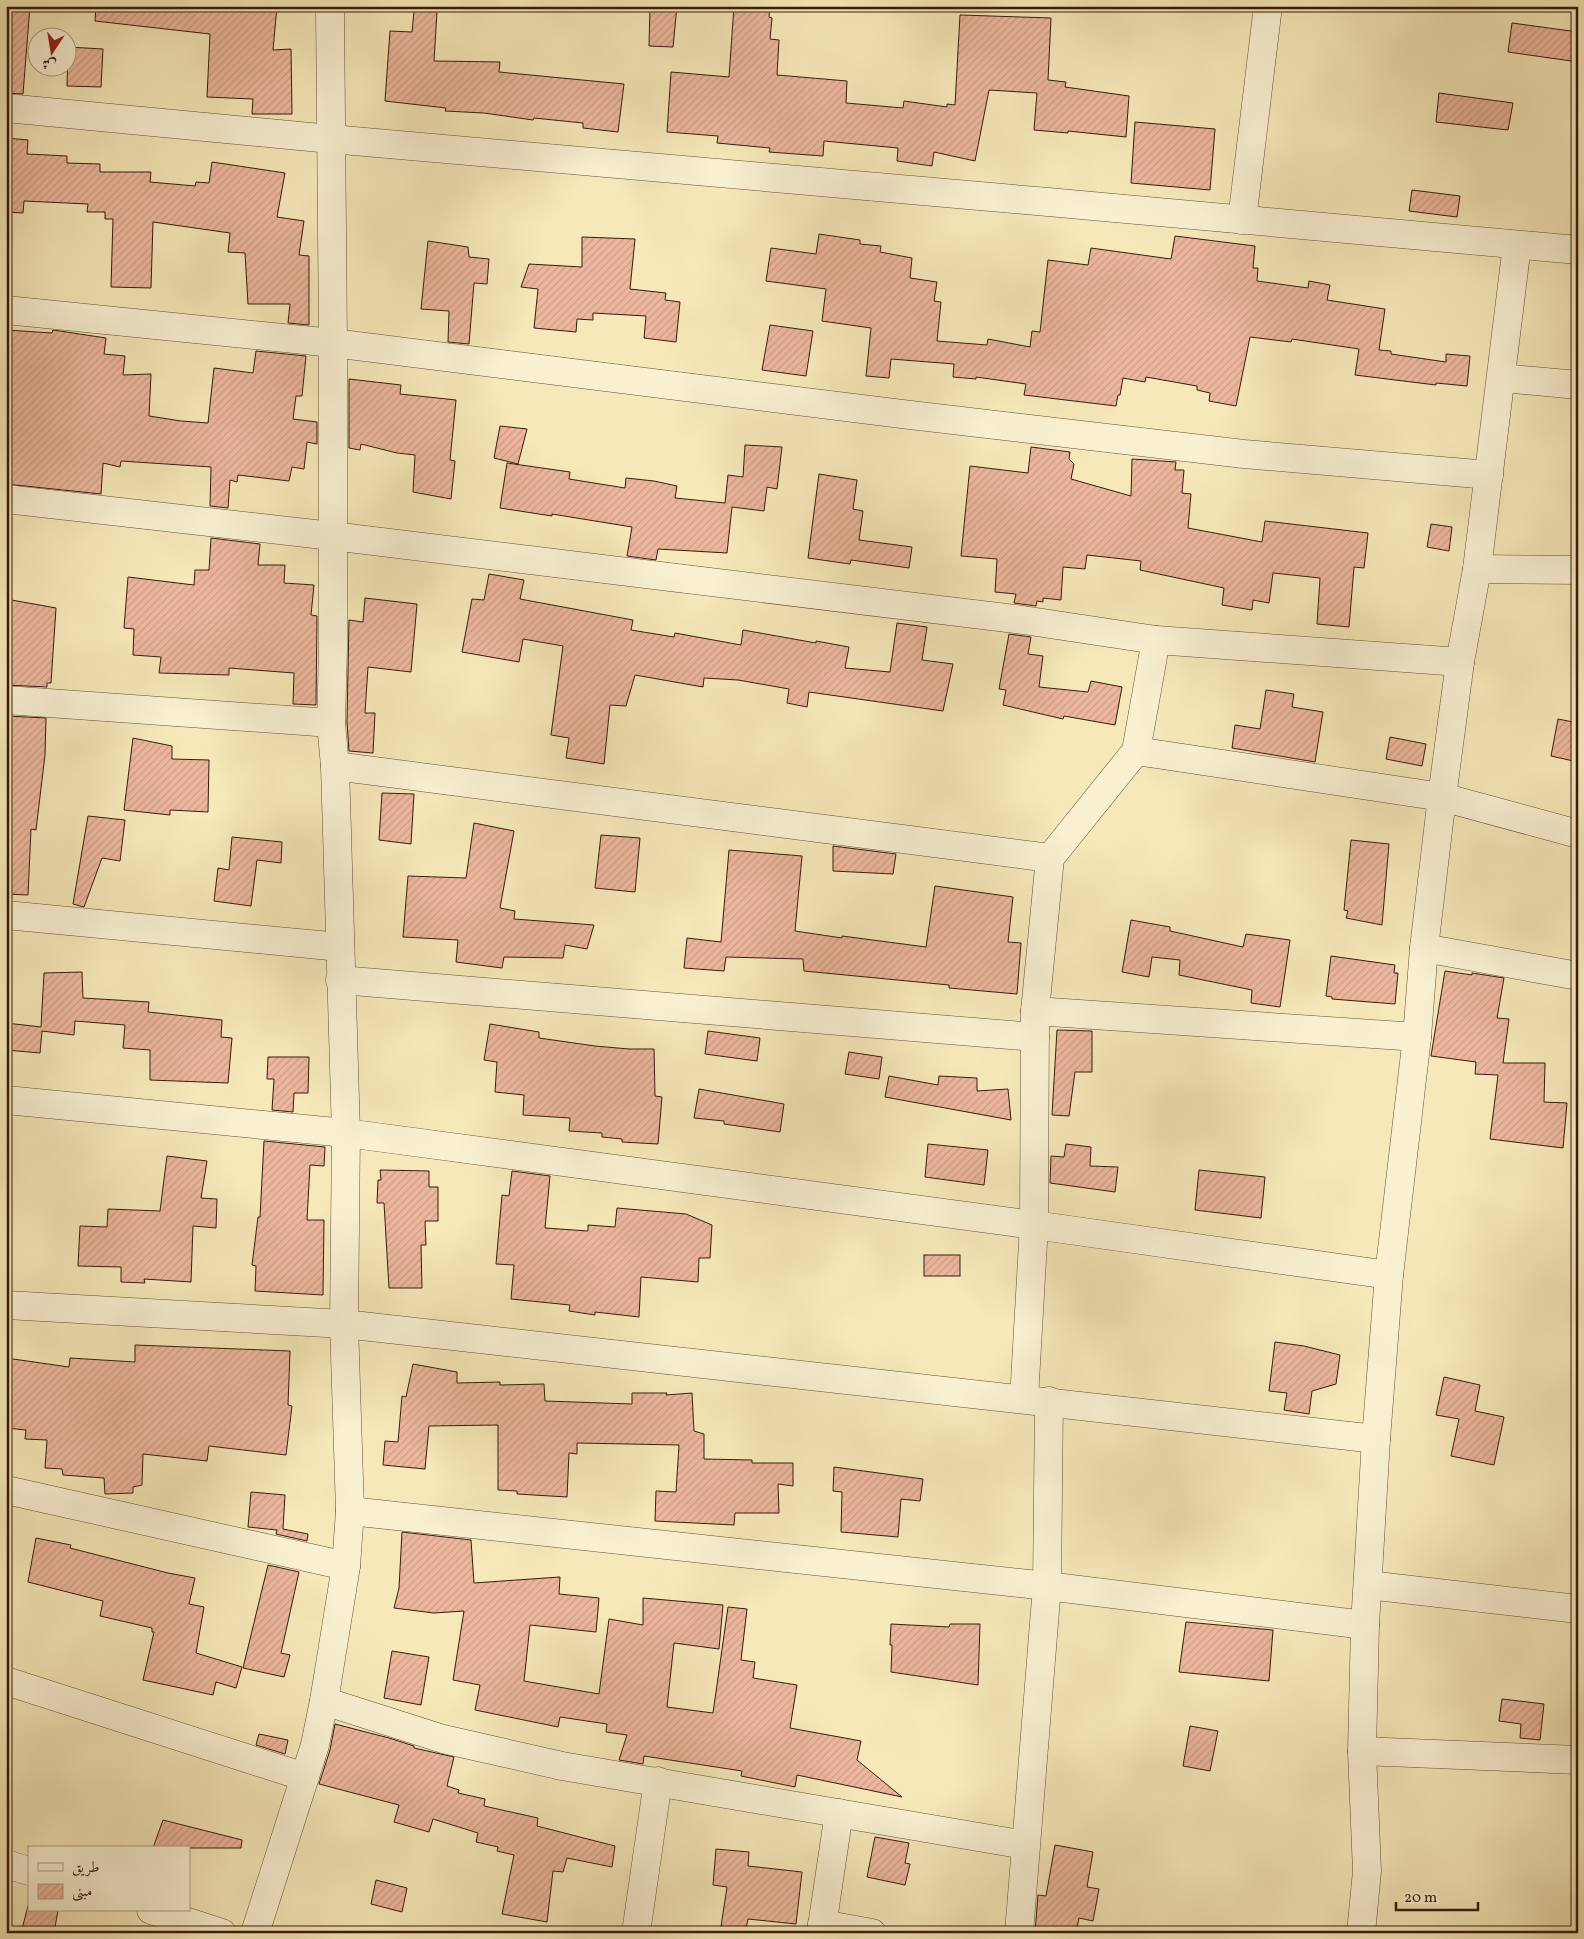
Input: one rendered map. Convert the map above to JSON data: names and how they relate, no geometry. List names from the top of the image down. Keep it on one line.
{"legend":["طريق","مبنى"],"scale_bar":"20 m","north":"bottom"}
